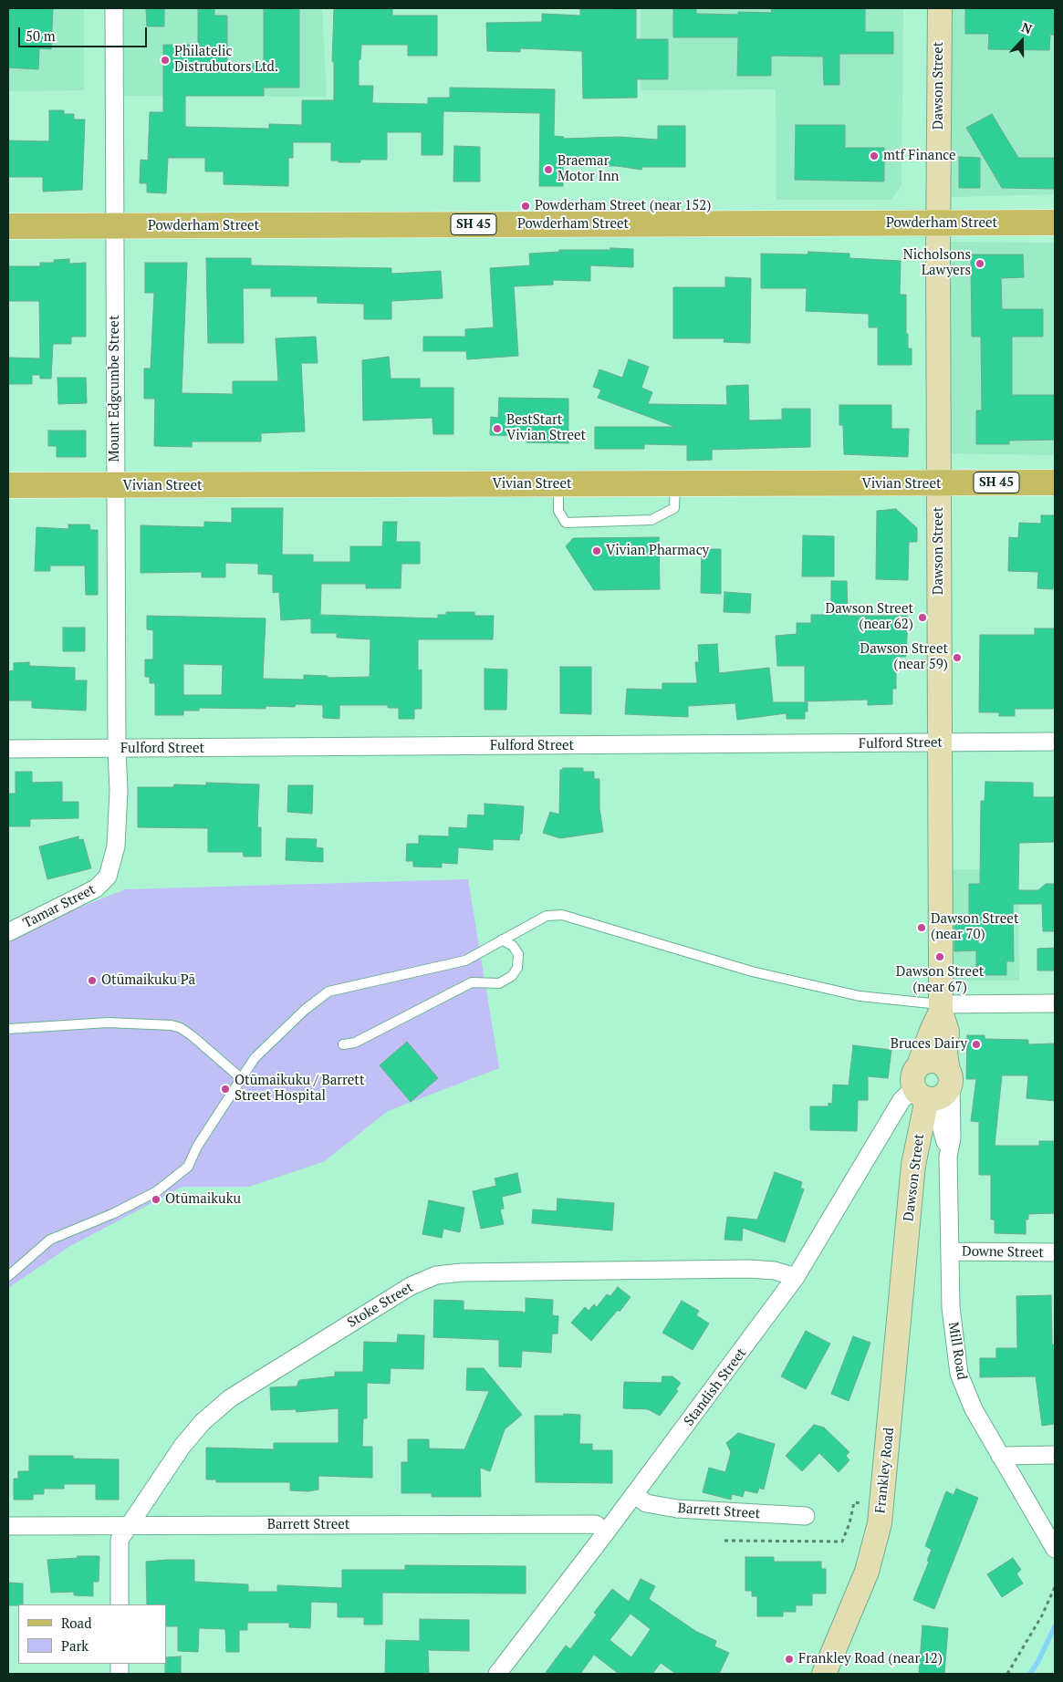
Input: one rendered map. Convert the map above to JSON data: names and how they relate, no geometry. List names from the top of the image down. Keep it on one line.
{"streets":{"main road":["Powderham Street","SH 45","Vivian Street"],"street":["Dawson Street","Mount Edgcumbe Street","Fulford Street","Tamar Street","Downe Street","Stoke Street","Mill Road","Standish Street","Frankley Road","Barrett Street"]},"crossings":[["Dawson Street","Powderham Street"],["Dawson Street","Vivian Street"],["Dawson Street","Fulford Street"],["Dawson Street","Mill Road"],["Dawson Street","Standish Street"],["Dawson Street","Frankley Road"],["Powderham Street","Mount Edgcumbe Street"],["Mount Edgcumbe Street","Vivian Street"],["Mount Edgcumbe Street","Fulford Street"],["Mount Edgcumbe Street","Tamar Street"],["Downe Street","Mill Road"],["Stoke Street","Standish Street"],["Stoke Street","Barrett Street"],["Mill Road","Standish Street"],["Standish Street","Barrett Street"]],"places":["Philatelic Distrubutors Ltd.","mtf Finance","Braemar Motor Inn","Powderham Street (near 152)","Nicholsons Lawyers","BestStart Vivian Street","Vivian Pharmacy","Dawson Street (near 62)","Dawson Street (near 59)","Dawson Street (near 70)","Dawson Street (near 67)","Otūmaikuku Pā","Bruces Dairy","Otūmaikuku / Barrett Street Hospital","Otūmaikuku","Frankley Road (near 12)"],"legend":["Road","Park"],"scale_bar":"50 m","north":"top"}
